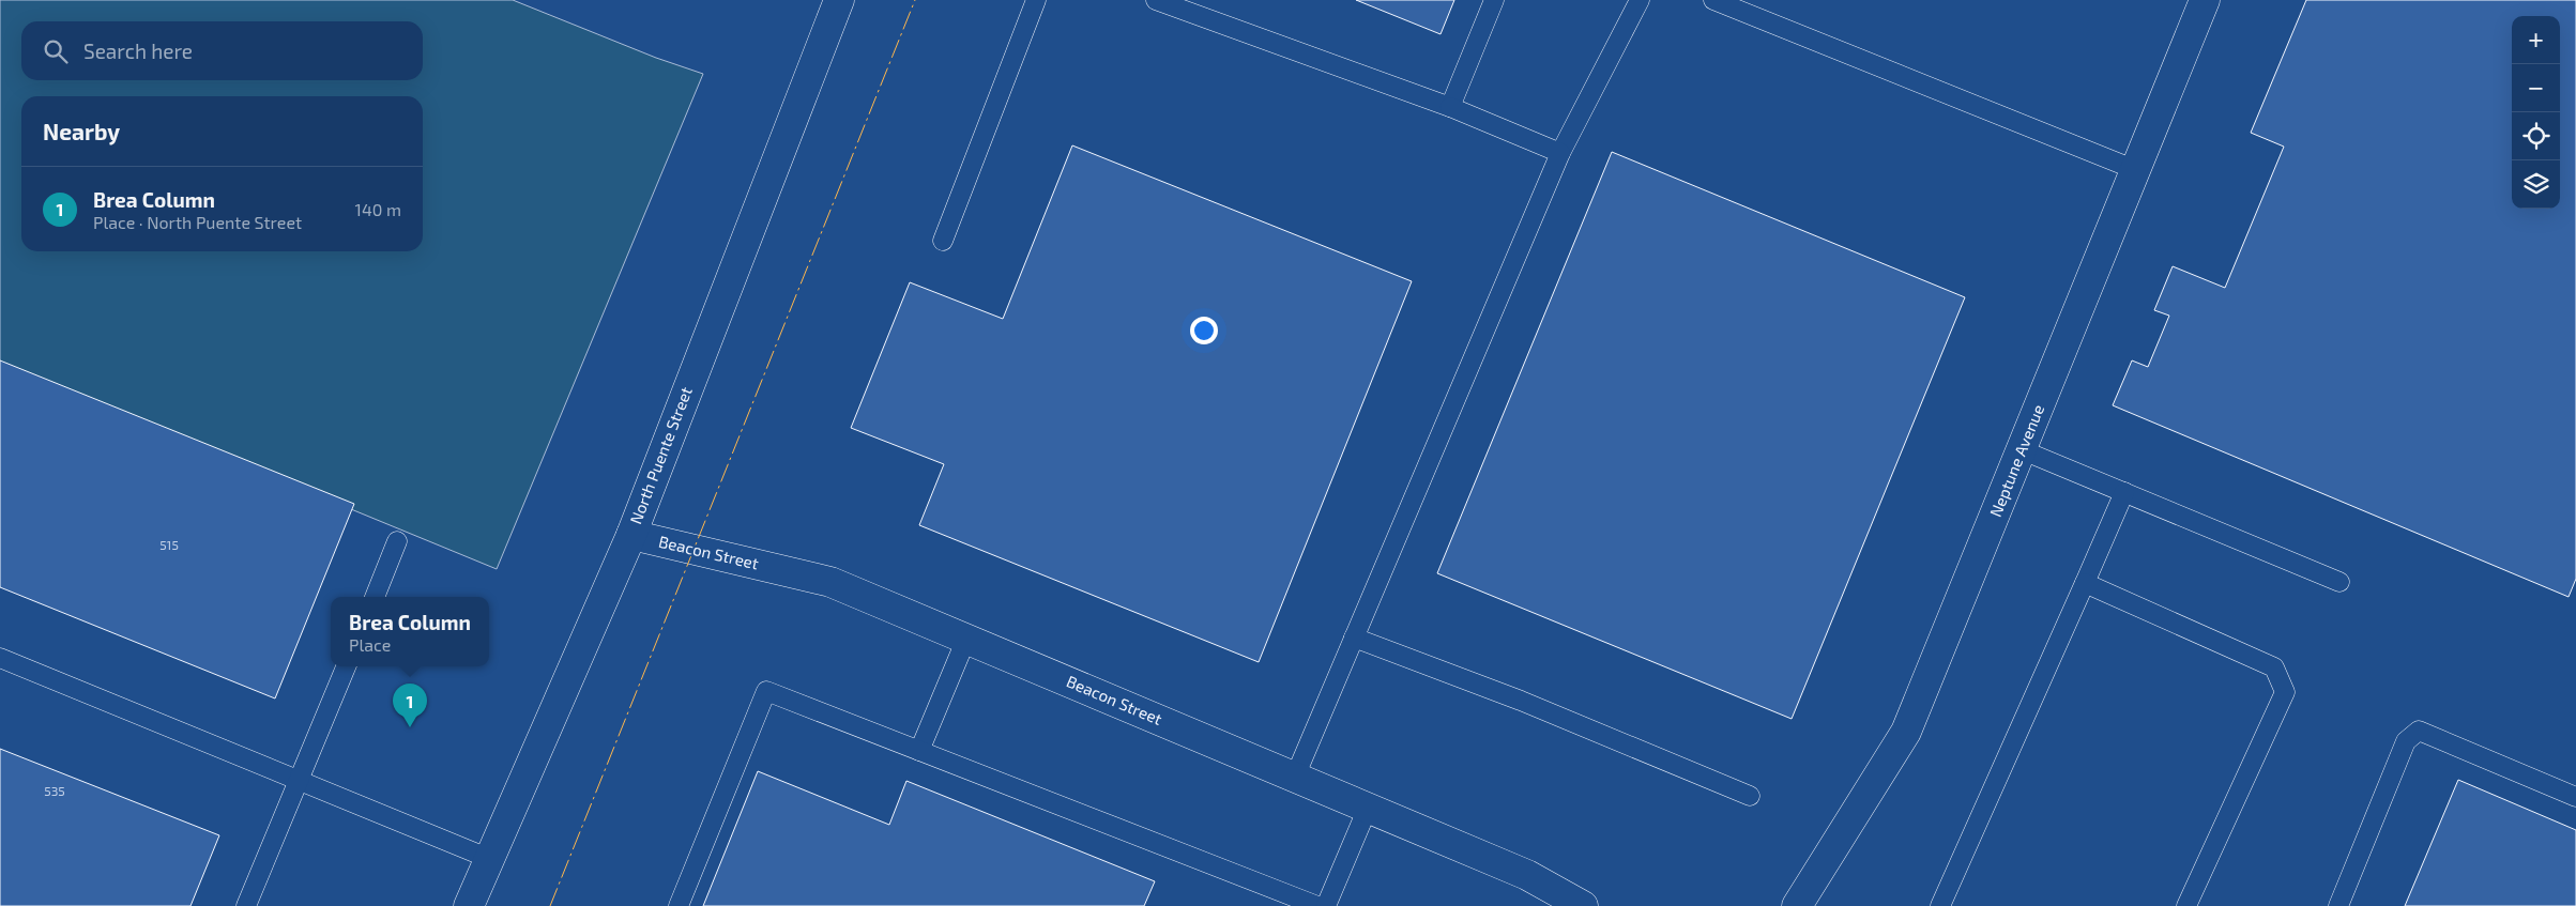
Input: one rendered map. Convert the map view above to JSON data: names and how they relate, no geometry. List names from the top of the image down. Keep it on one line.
{"streets":{"street":["North Puente Street","Neptune Avenue","Beacon Street"]},"crossings":[["North Puente Street","Beacon Street"]],"house_numbers":["515","535"],"page":{"map_buttons":["+","−"],"search":"Search here","heading":"Nearby","list":[{"mark":"1","name":"Brea Column","note":"Place · North Puente Street","value":"140 m"}],"popup":["Brea Column","Place"],"pins":"1"}}
